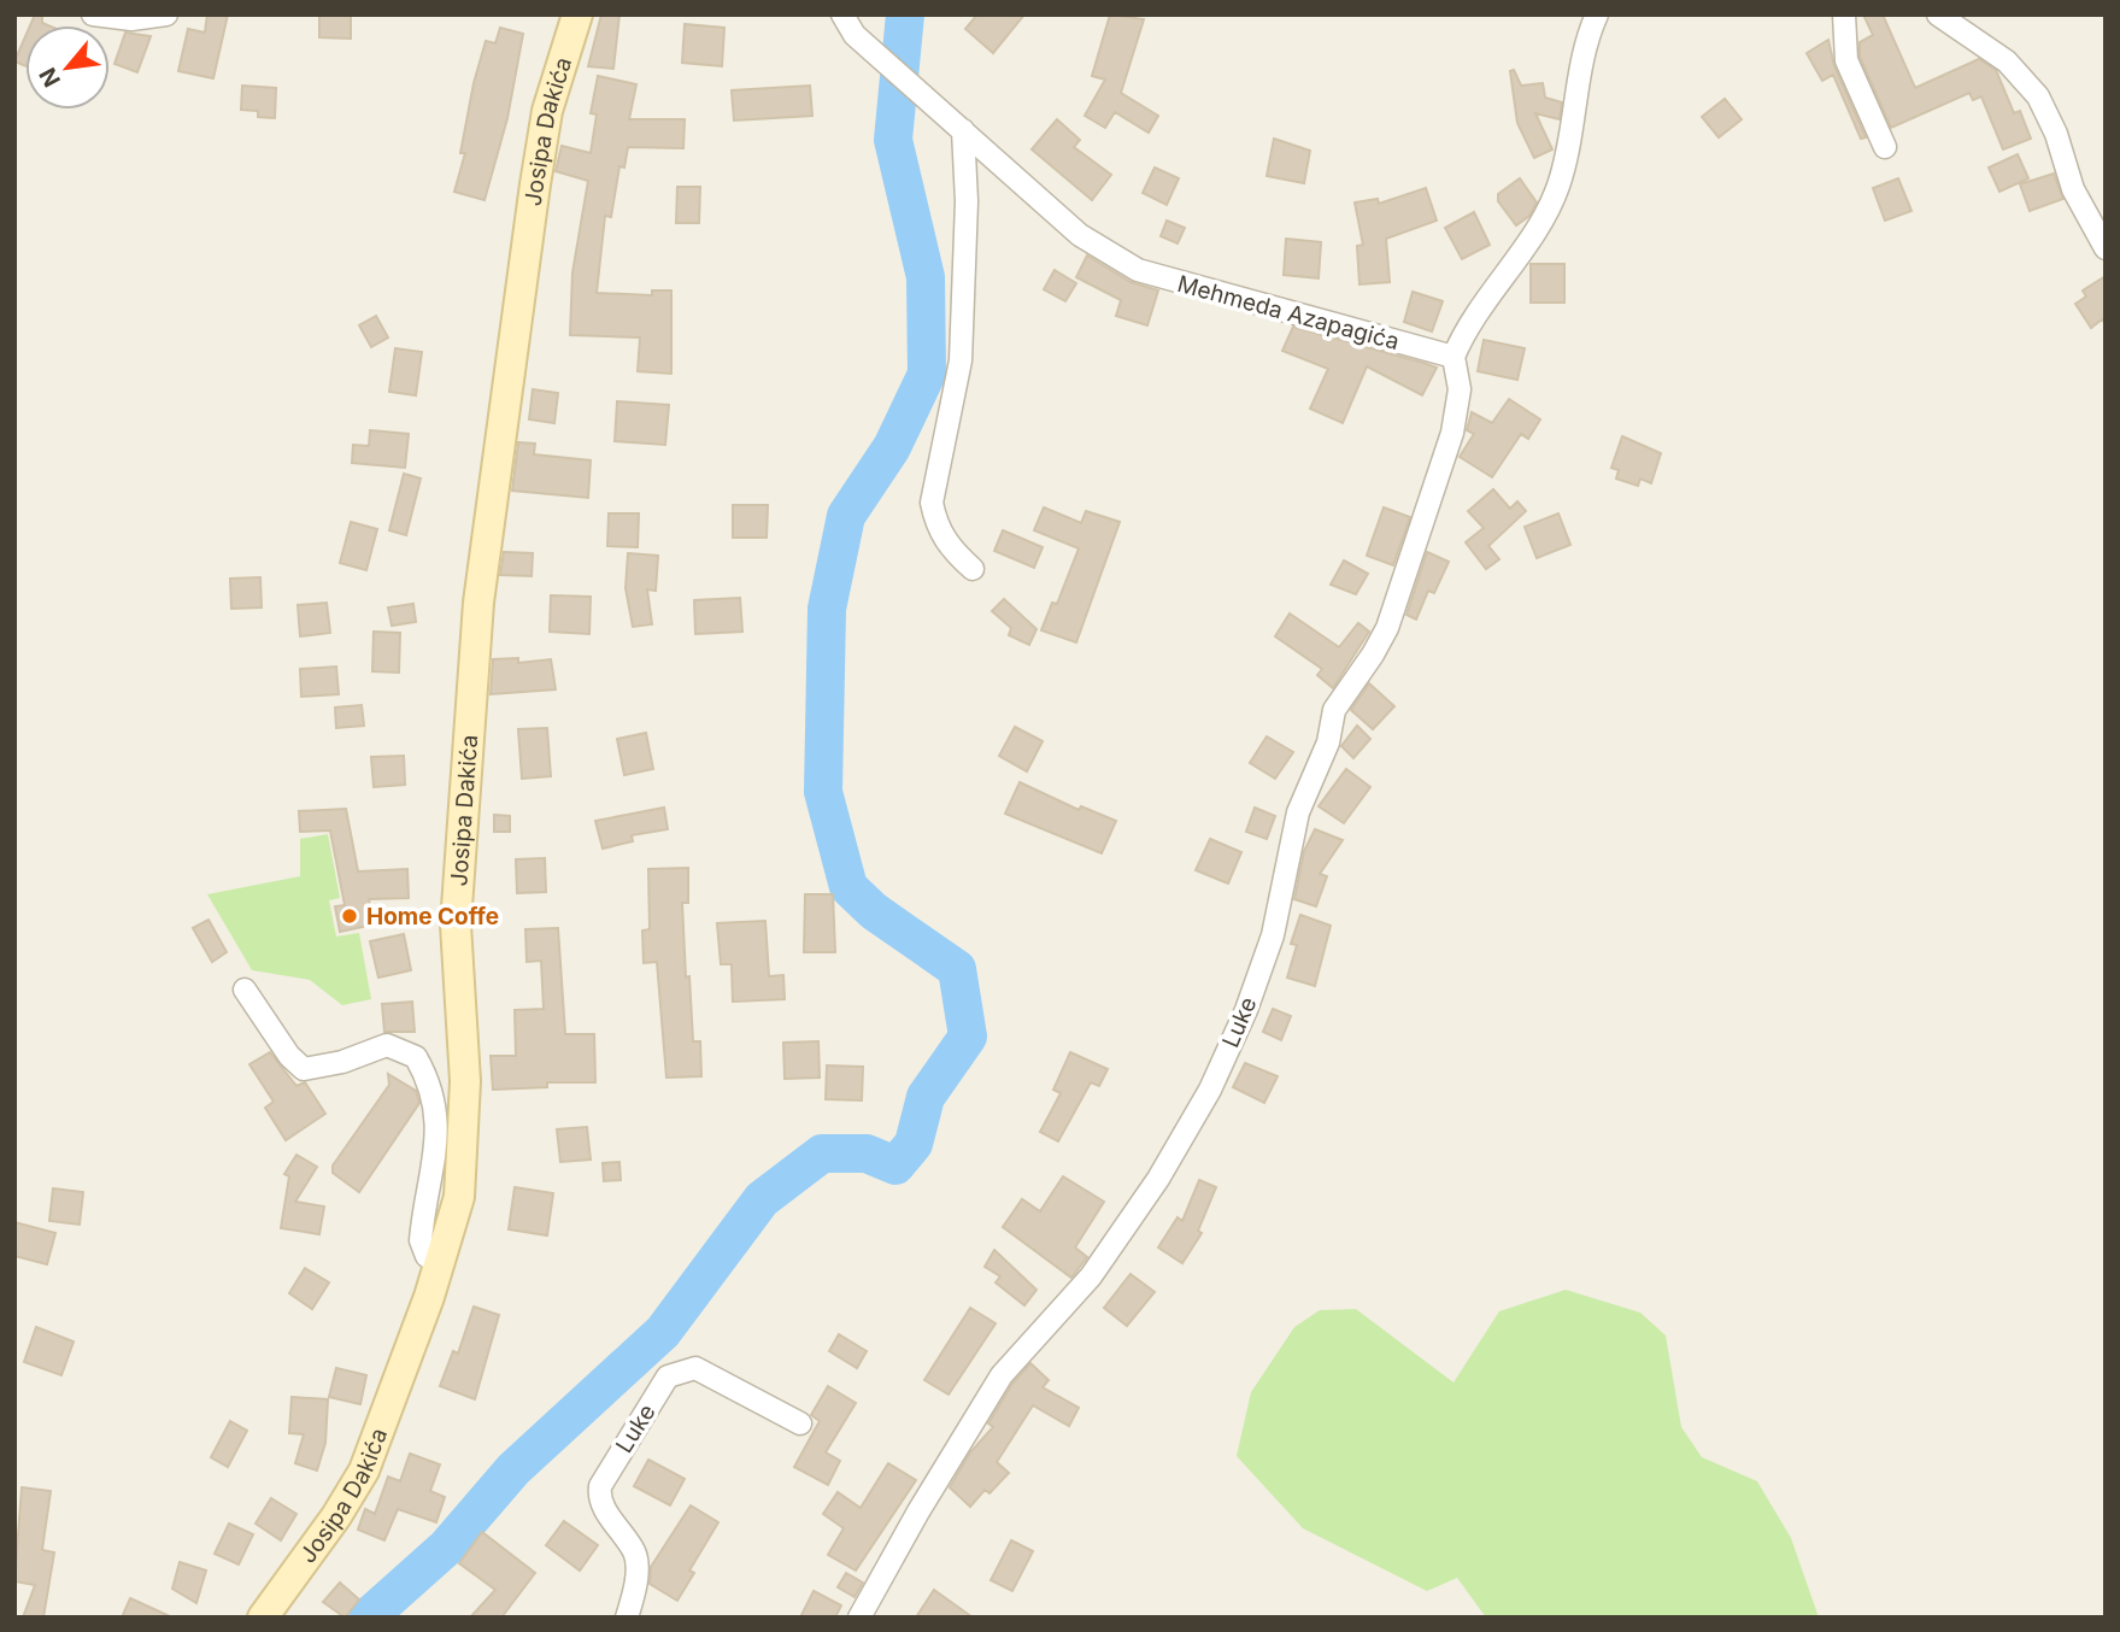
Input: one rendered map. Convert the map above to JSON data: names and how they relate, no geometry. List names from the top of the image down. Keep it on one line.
{"streets":{"main road":["Josipa Dakića"],"street":["Mehmeda Azapagića","Luke"]},"crossings":[["Mehmeda Azapagića","Luke"]],"places":["Home Coffe"],"north":"bottom left"}
